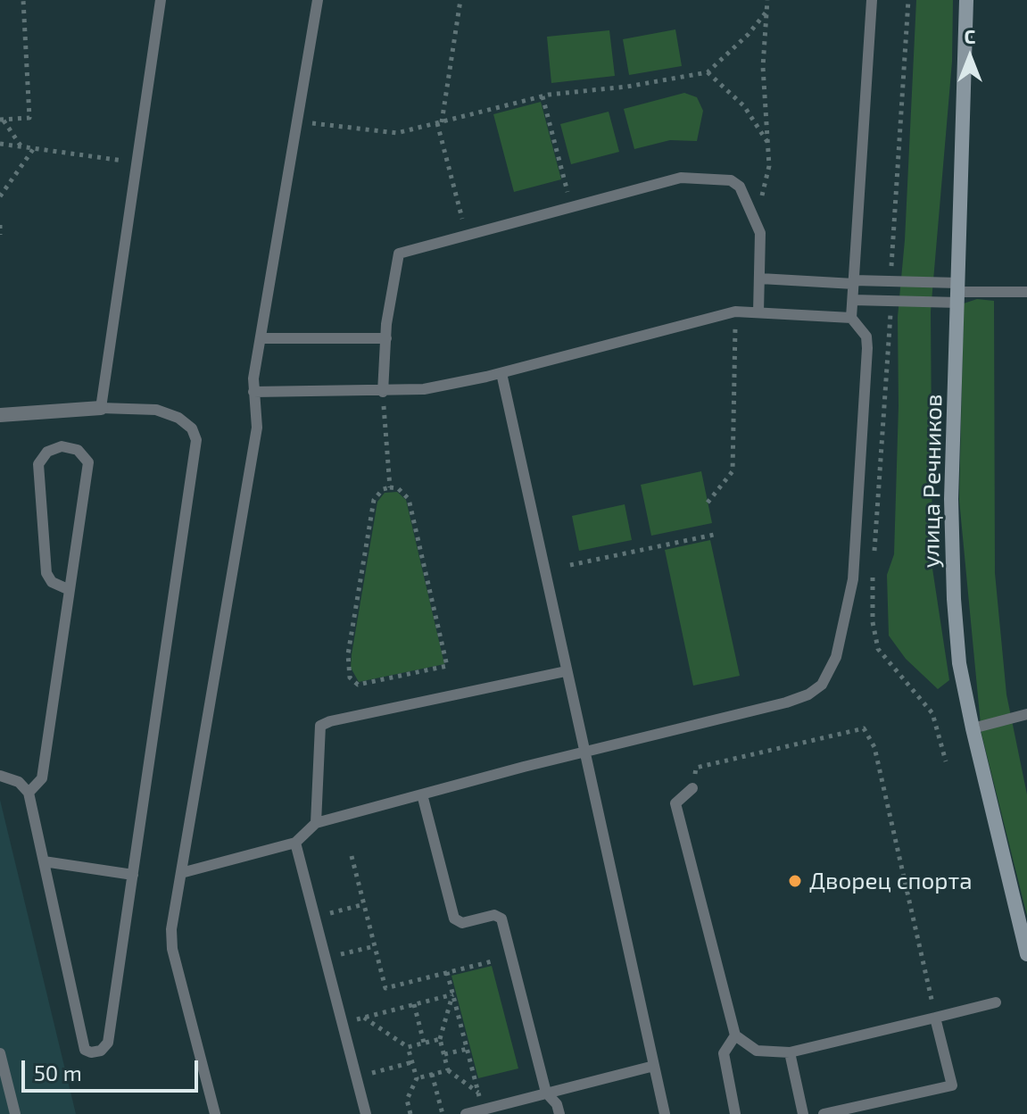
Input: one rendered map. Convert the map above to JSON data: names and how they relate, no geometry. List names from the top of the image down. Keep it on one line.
{"streets":{"street":["улица Речников"]},"places":["Дворец спорта"],"scale_bar":"50 m","north":"top"}
